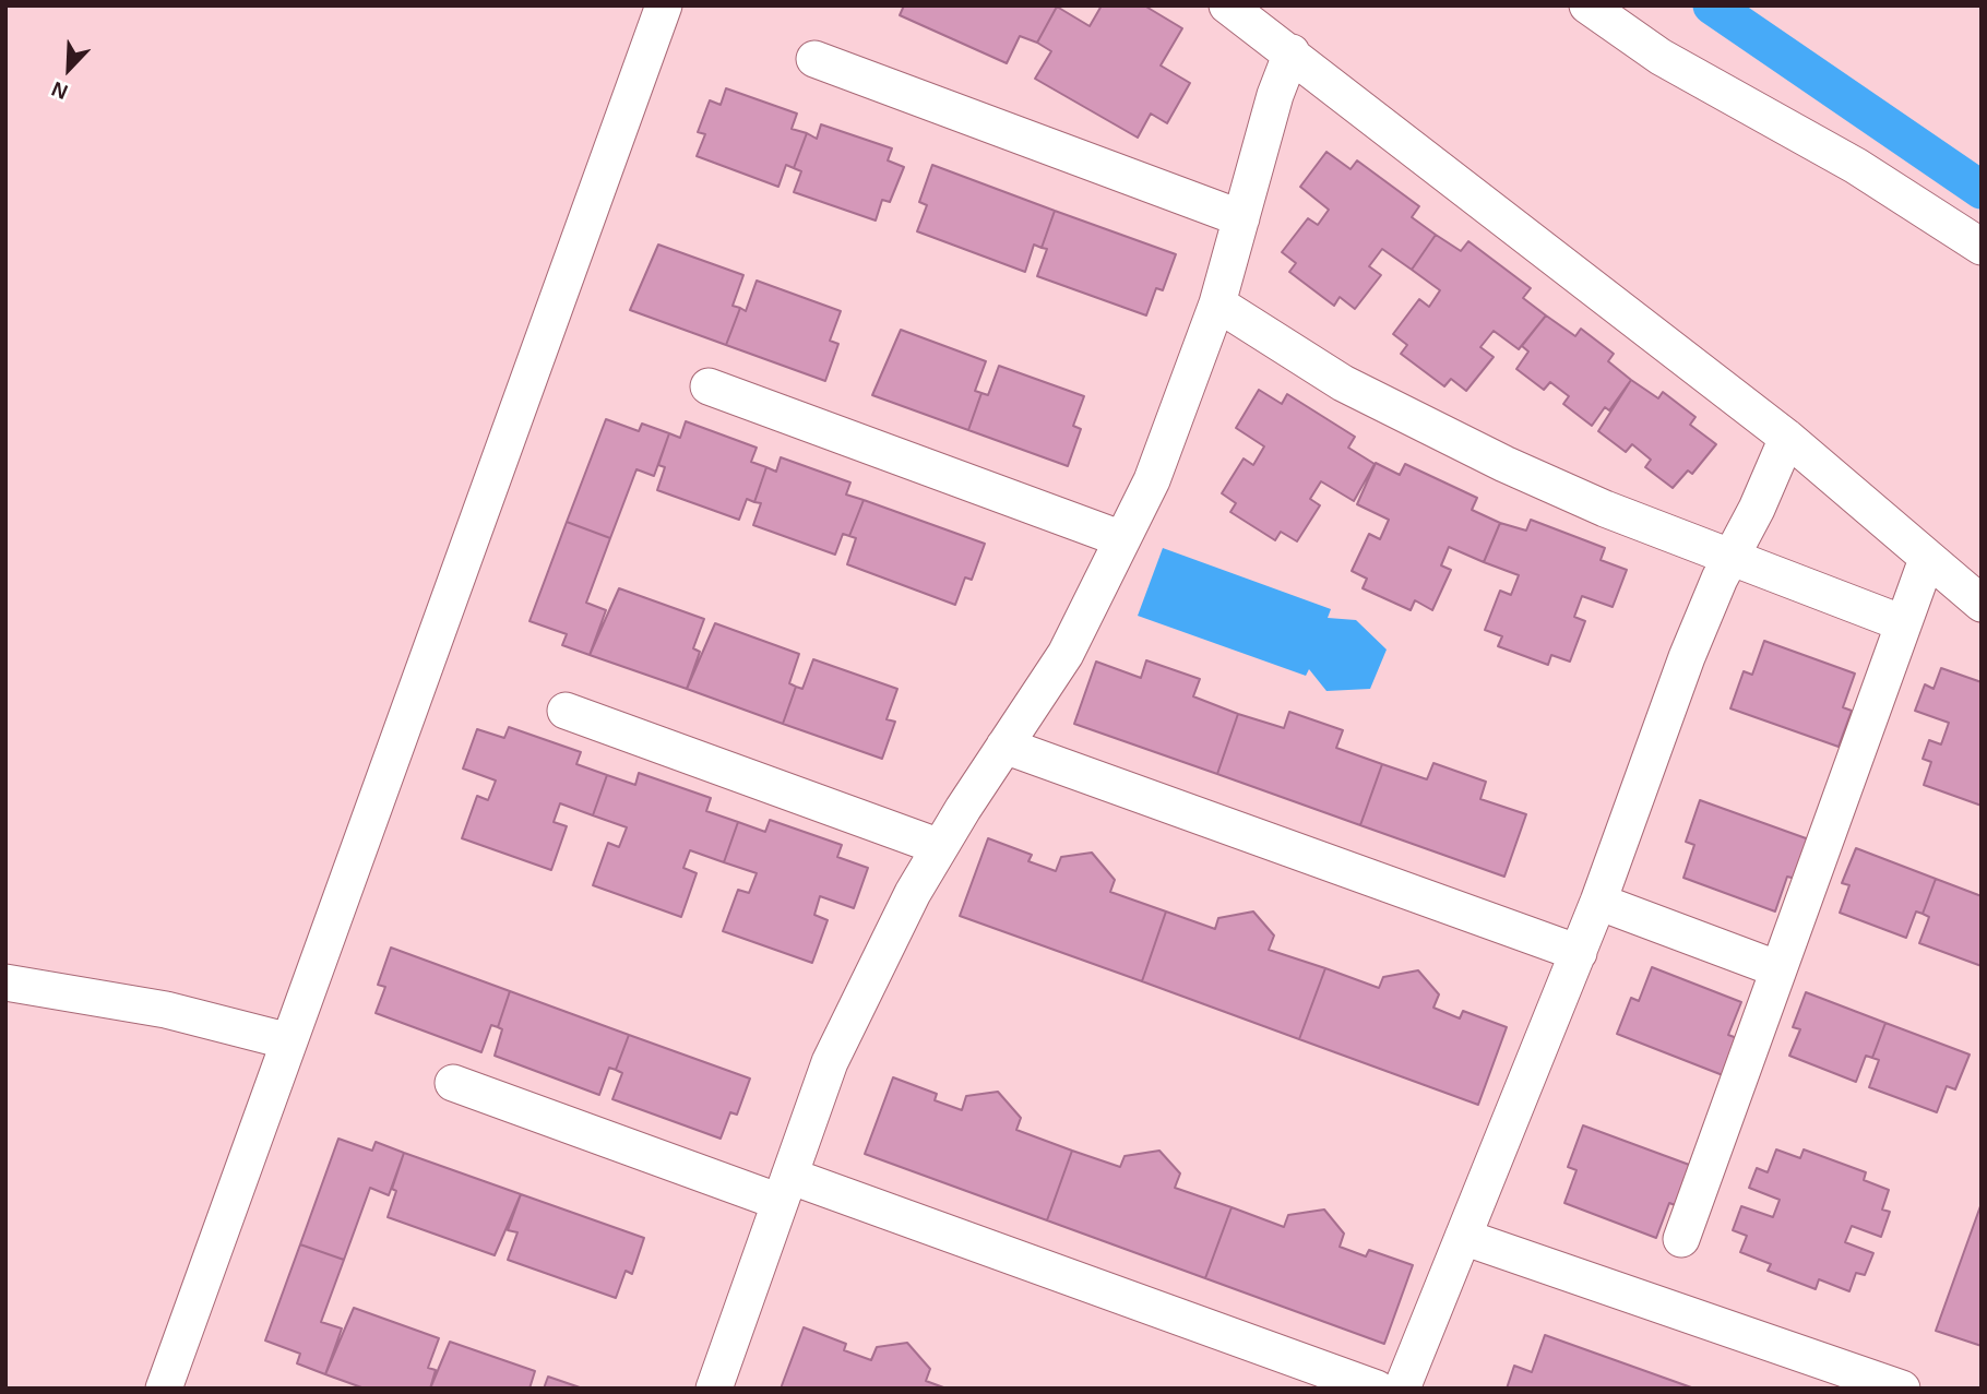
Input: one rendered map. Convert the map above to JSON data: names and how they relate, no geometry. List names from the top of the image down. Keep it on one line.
{"north":"bottom left"}
